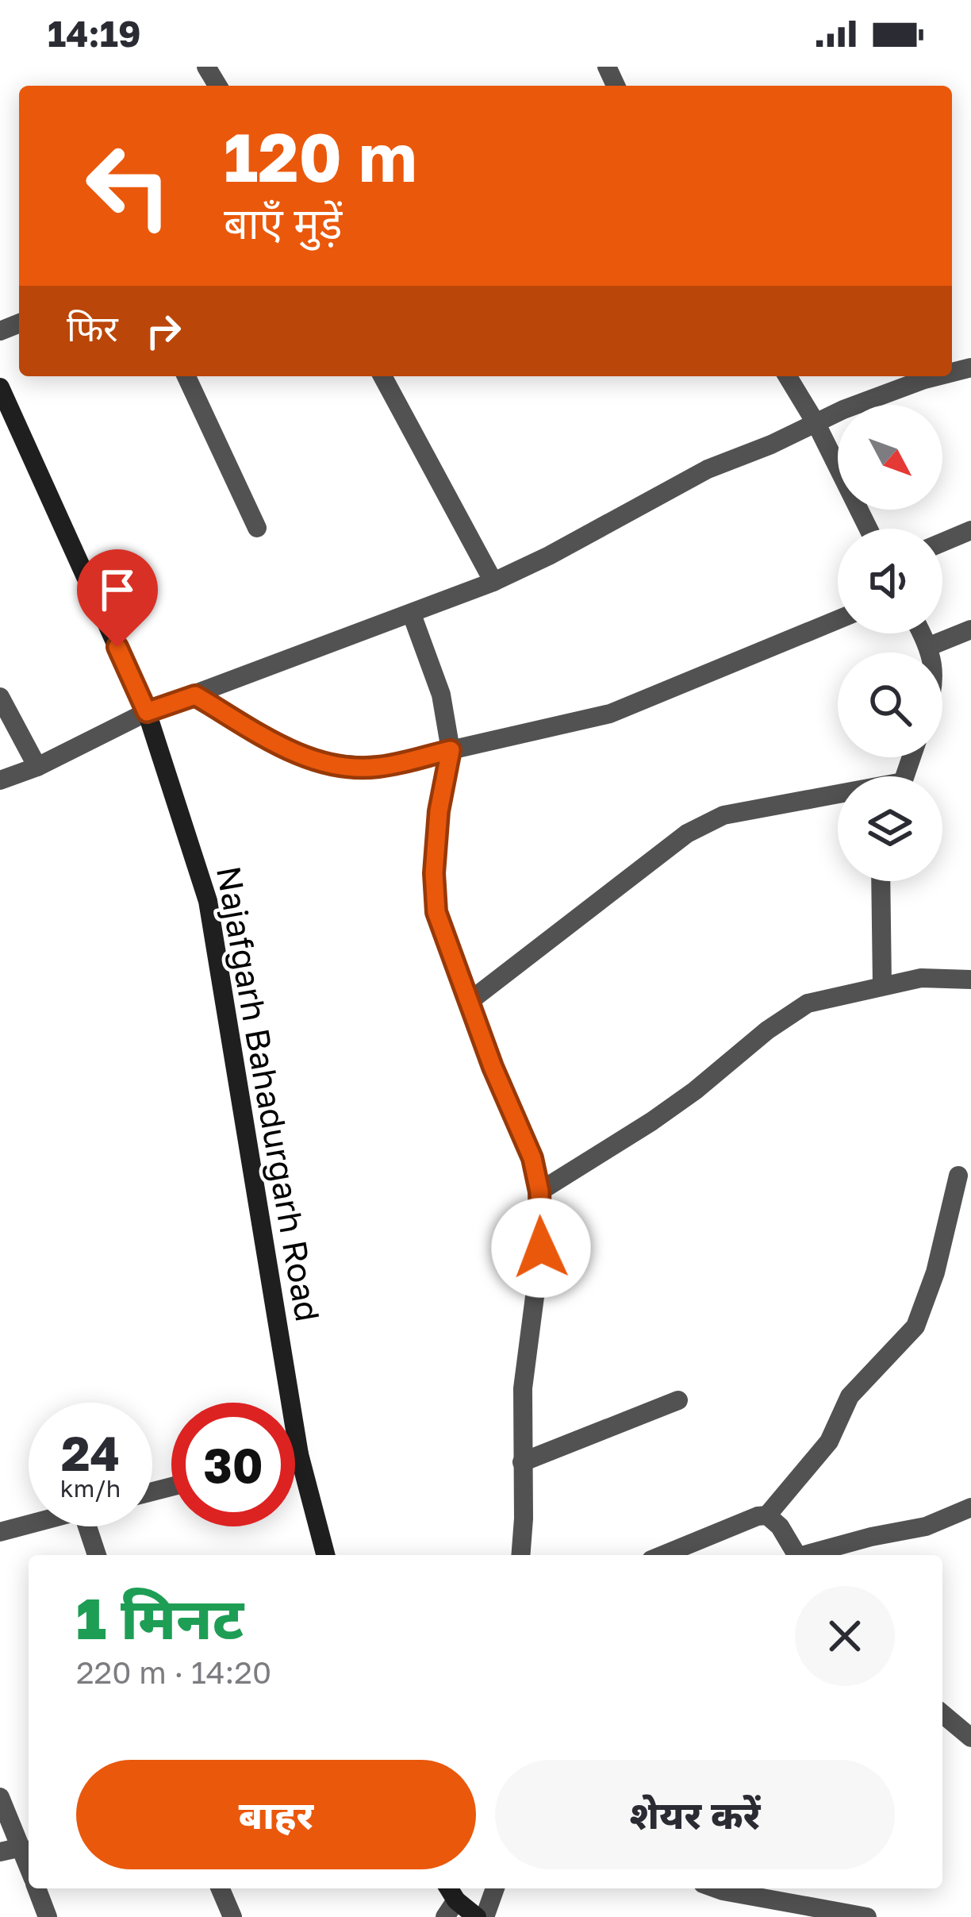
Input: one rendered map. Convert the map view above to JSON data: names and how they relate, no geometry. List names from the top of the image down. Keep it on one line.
{"streets":{"street":["Najafgarh Bahadurgarh Road"]},"north":"bottom right","page":{"status":"14:19","turn":["120 m","बाएँ मुड़ें"],"then":"फिर","speed":"24 km/h","limit":"30","heading":["1 मिनट","220 m · 14:20"],"buttons":["बाहर","शेयर करें"]}}
